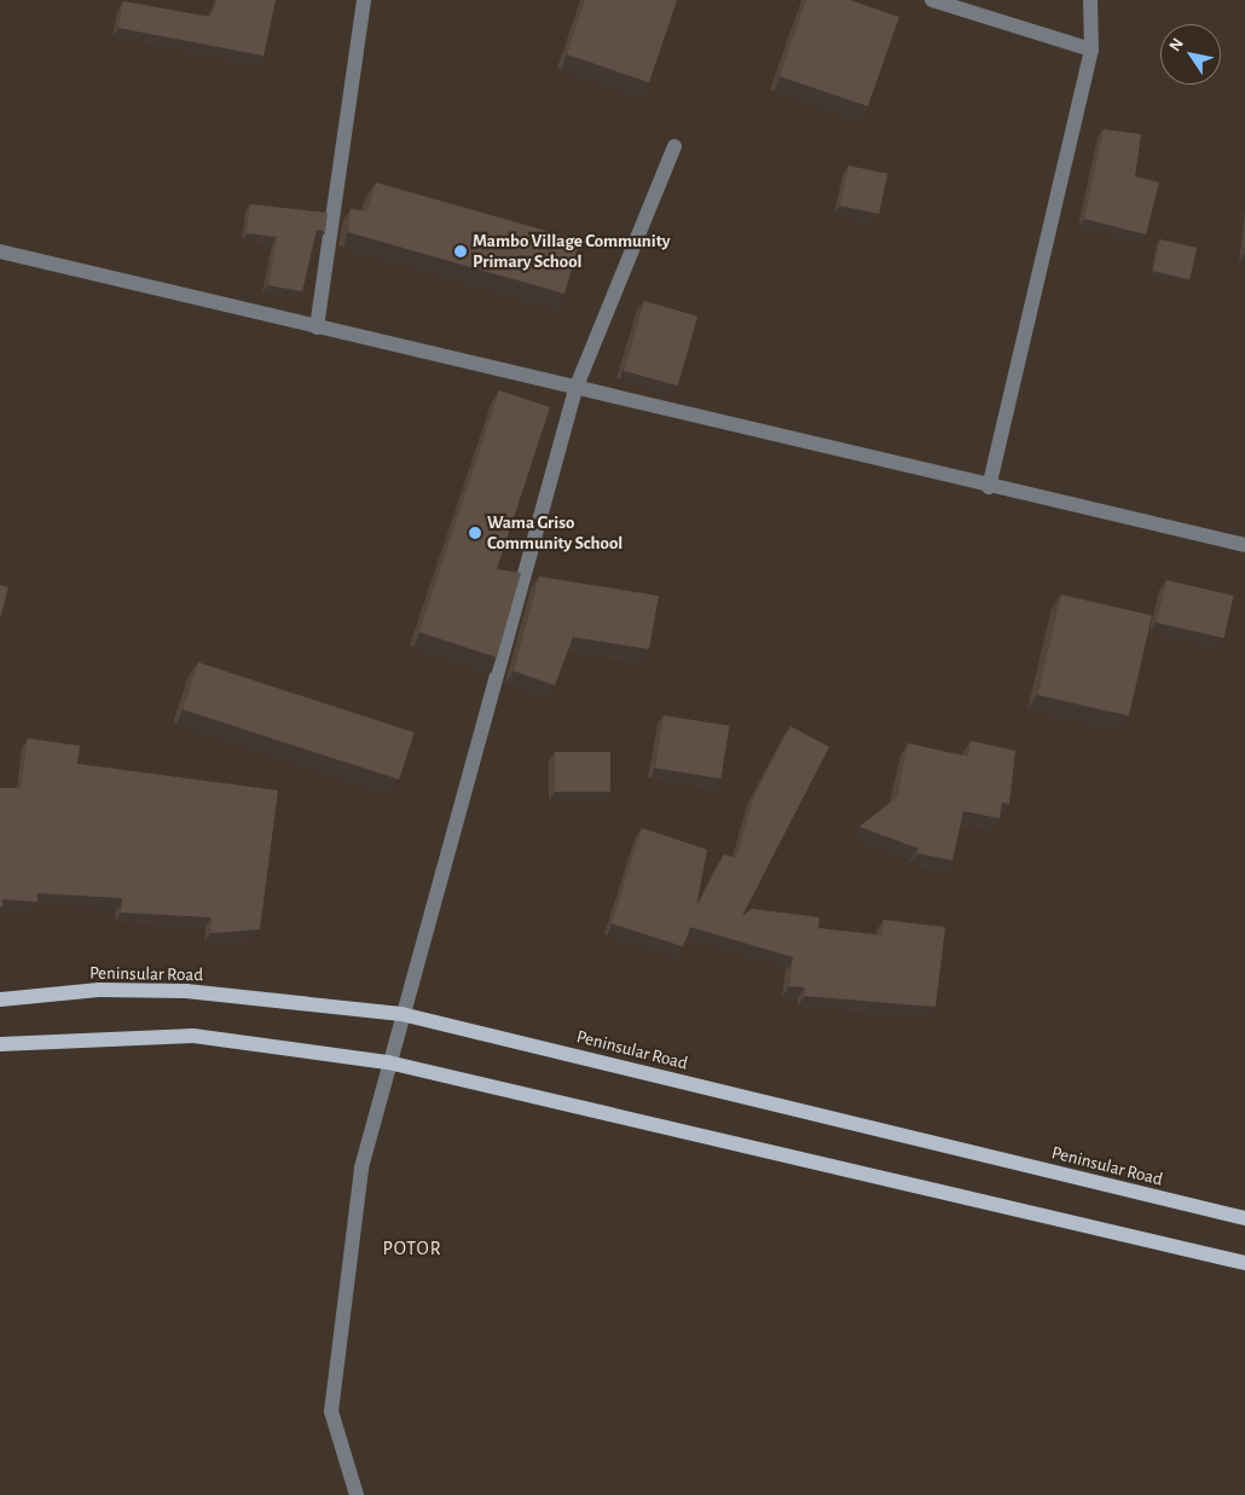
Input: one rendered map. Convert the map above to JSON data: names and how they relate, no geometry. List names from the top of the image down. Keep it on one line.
{"streets":{"main road":["Peninsular Road"]},"districts":["POTOR"],"places":["Mambo Village Community Primary School","Wama Griso Community School"],"north":"top left"}
